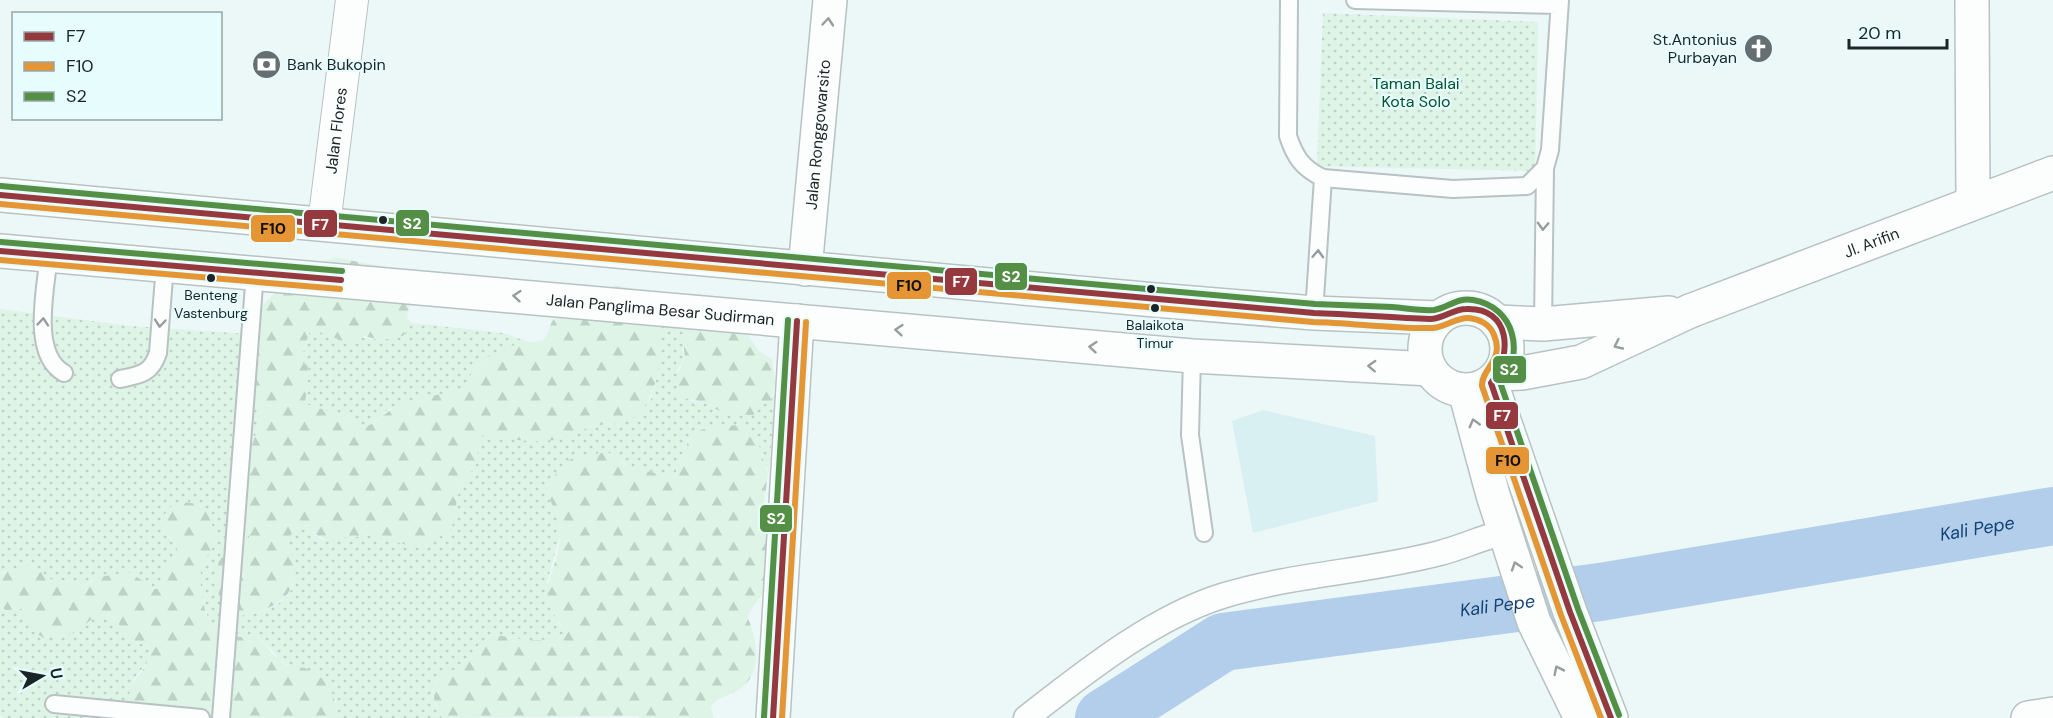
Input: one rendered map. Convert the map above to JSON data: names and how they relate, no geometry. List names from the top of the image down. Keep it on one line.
{"streets":{"main road":["Jalan Ronggowarsito","Jl. Arifin","Jalan Panglima Besar Sudirman"],"street":["Jalan Flores"]},"one_way":["Jalan Ronggowarsito"],"water":["Kali Pepe"],"parks":["Taman Balai Kota Solo"],"places":{"church":["St.Antonius Purbayan"],"bank":["Bank Bukopin"],"other":["Benteng Vastenburg","Balaikota Timur"]},"lines":["transit line S2","transit line F7","transit line F10"],"legend":["F7","F10","S2"],"scale_bar":"20 m","north":"right"}
